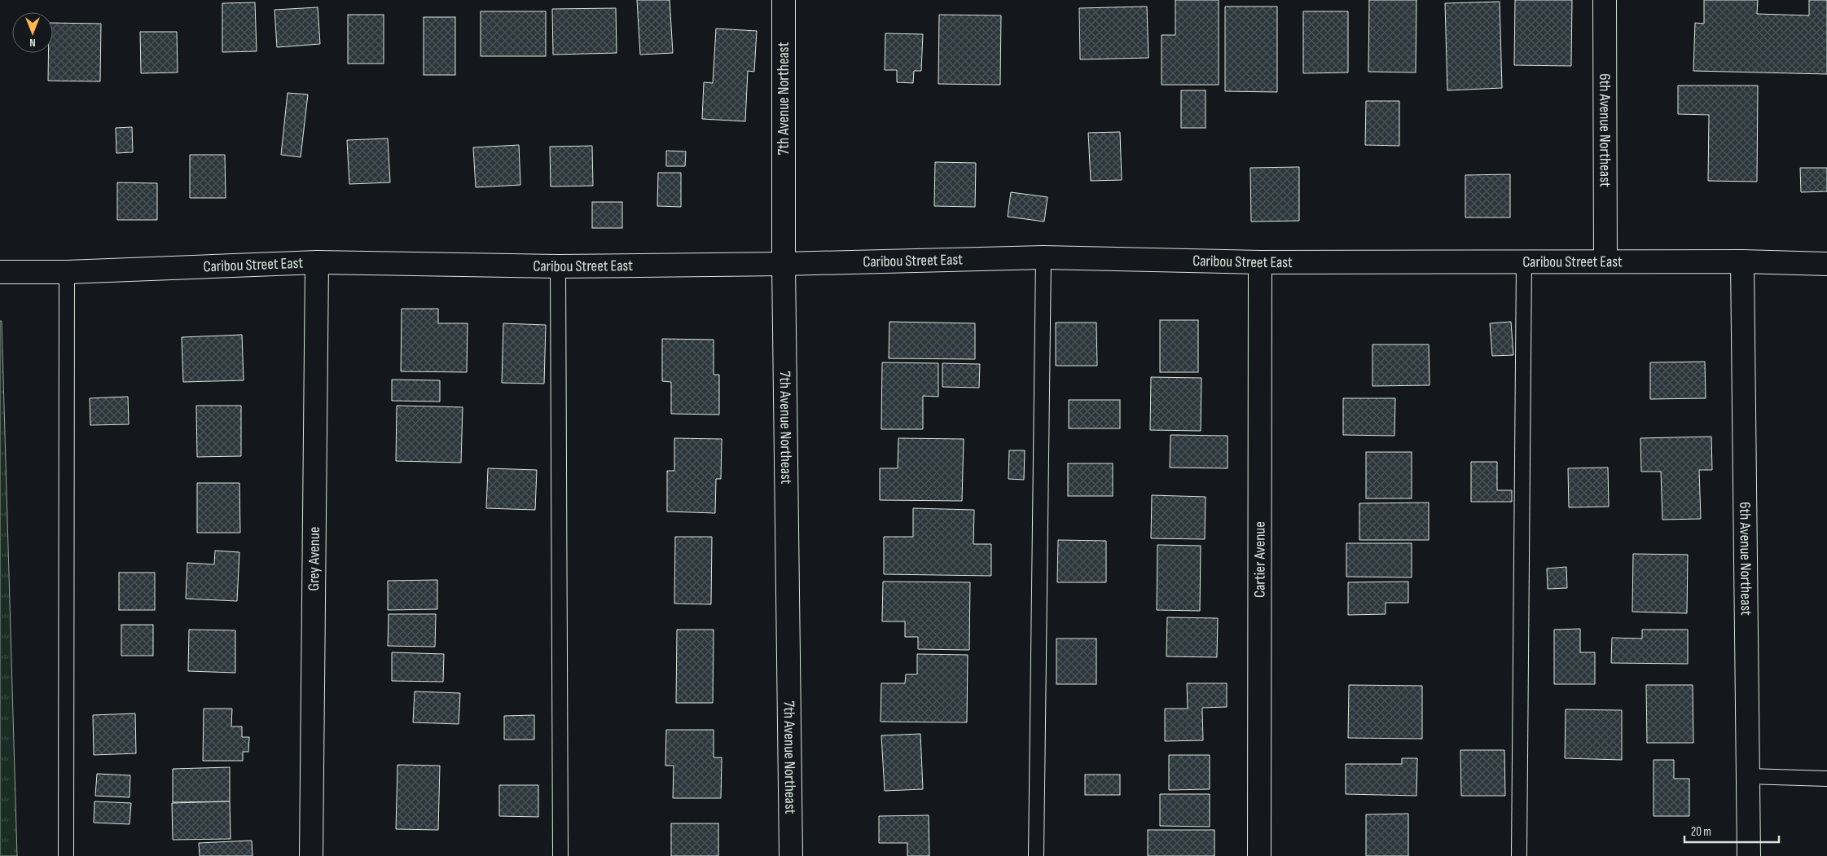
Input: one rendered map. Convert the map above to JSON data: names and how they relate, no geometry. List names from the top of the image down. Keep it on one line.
{"streets":{"street":["7th Avenue Northeast","6th Avenue Northeast","Caribou Street East","Grey Avenue","Cartier Avenue"]},"crossings":[["7th Avenue Northeast","Caribou Street East"],["6th Avenue Northeast","Caribou Street East"],["Caribou Street East","Grey Avenue"],["Caribou Street East","Cartier Avenue"]],"scale_bar":"20 m","north":"bottom"}
